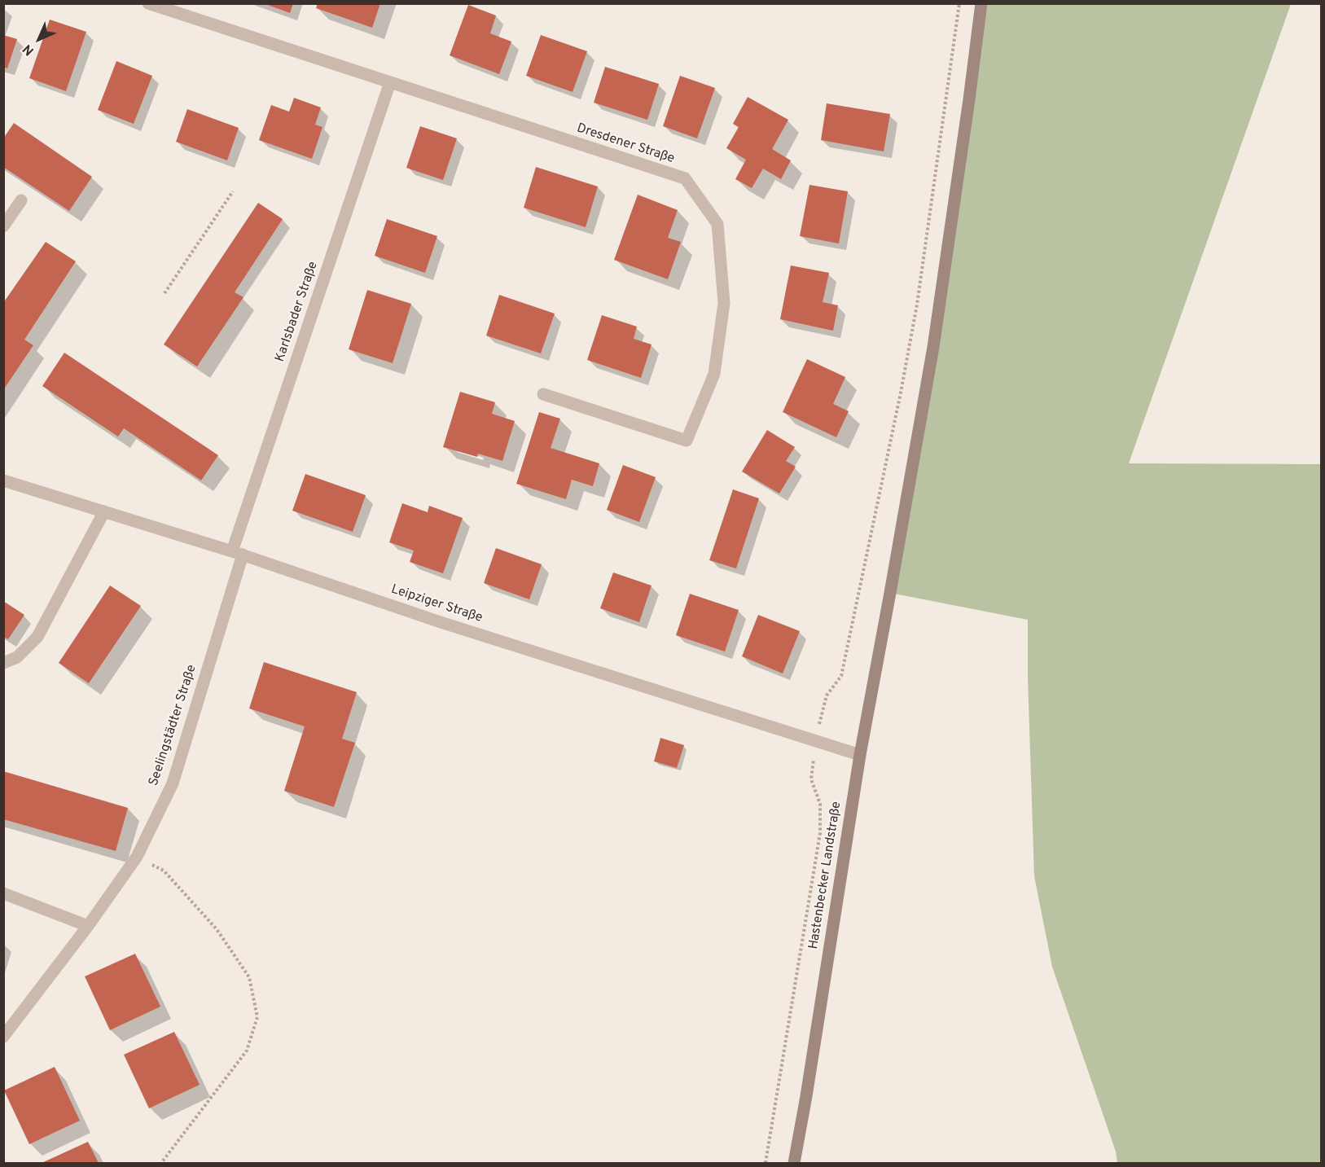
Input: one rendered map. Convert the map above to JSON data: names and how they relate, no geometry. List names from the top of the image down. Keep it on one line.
{"streets":{"main road":["Hastenbecker Landstraße"],"street":["Dresdener Straße","Karlsbader Straße","Leipziger Straße","Seelingstädter Straße"]},"crossings":[["Dresdener Straße","Karlsbader Straße"],["Karlsbader Straße","Leipziger Straße"],["Karlsbader Straße","Seelingstädter Straße"],["Leipziger Straße","Seelingstädter Straße"],["Leipziger Straße","Hastenbecker Landstraße"]],"north":"bottom left"}
